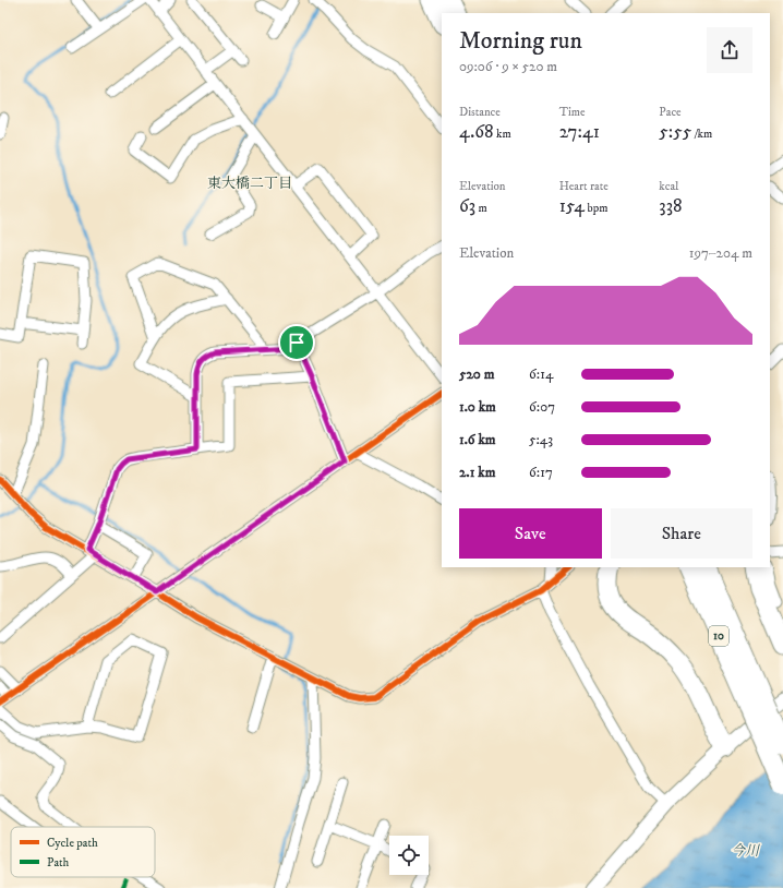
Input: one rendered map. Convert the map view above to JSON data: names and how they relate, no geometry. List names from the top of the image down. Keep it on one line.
{"streets":{"highway":["10"]},"districts":["東大橋二丁目"],"water":["今川"],"legend":["Cycle path","Path"],"page":{"heading":["Morning run","09:06 · 9 × 520 m"],"stats":[["Distance","4.68 km"],["Time","27:41"],["Pace","5:55 /km"],["Elevation","63 m"],["Heart rate","154 bpm"],["kcal","338"]],"chart":["Elevation","197–204 m"],"list":[{"name":"520 m","note":"6:14"},{"name":"1.0 km","note":"6:07"},{"name":"1.6 km","note":"5:43"},{"name":"2.1 km","note":"6:17"}],"buttons":["Save","Share"]}}
